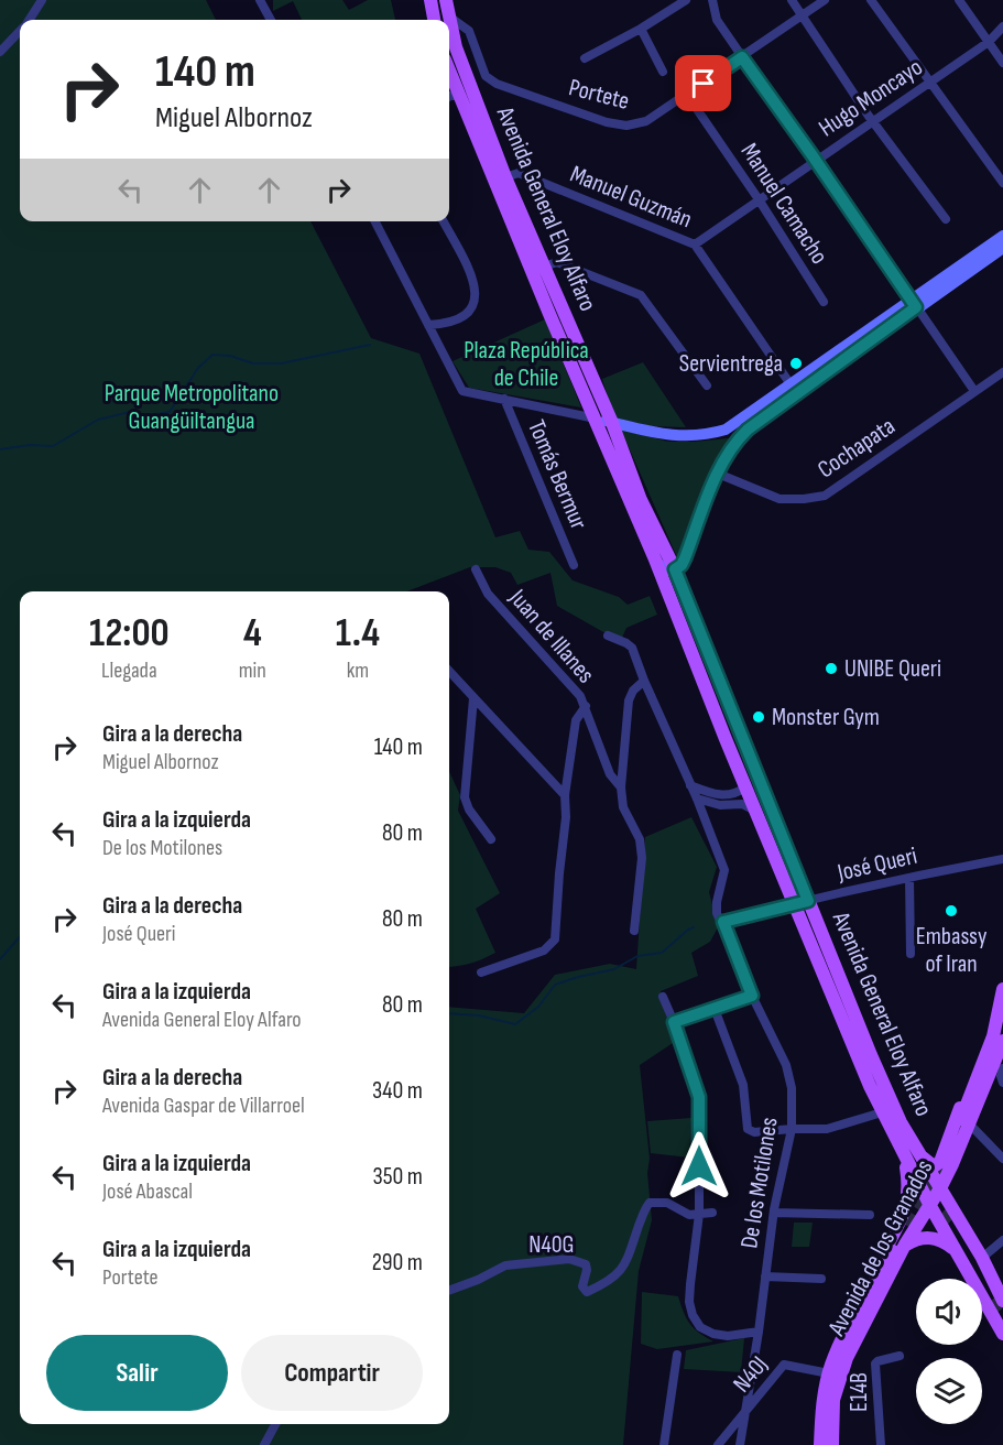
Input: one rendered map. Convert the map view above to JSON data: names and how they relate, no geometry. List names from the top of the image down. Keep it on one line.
{"streets":{"main road":["Avenida General Eloy Alfaro","Avenida de los Granados"],"street":["Portete","Hugo Moncayo","Manuel Guzmán","Manuel Camacho","Cochapata","Tomás Bermur","Juan de Illanes","José Queri","De los Motilones","N40G","N40J","E14B"]},"crossings":[["Portete","Manuel Camacho"],["Portete","Avenida General Eloy Alfaro"],["Hugo Moncayo","Manuel Guzmán"],["Hugo Moncayo","Manuel Camacho"],["Manuel Guzmán","Avenida General Eloy Alfaro"],["Avenida General Eloy Alfaro","José Queri"],["Avenida General Eloy Alfaro","Avenida de los Granados"],["José Queri","De los Motilones"],["De los Motilones","N40J"],["Avenida de los Granados","N40J"]],"parks":["Plaza República de Chile","Parque Metropolitano Guangüiltangua"],"places":["Servientrega","UNIBE Queri","Monster Gym","Embassy of Iran"],"page":{"turn":["140 m","Miguel Albornoz"],"eta":["12:00","Llegada","4","min","1.4","km"],"list":[{"name":"Gira a la derecha","note":"Miguel Albornoz","value":"140 m"},{"name":"Gira a la izquierda","note":"De los Motilones","value":"80 m"},{"name":"Gira a la derecha","note":"José Queri","value":"80 m"},{"name":"Gira a la izquierda","note":"Avenida General Eloy Alfaro","value":"80 m"},{"name":"Gira a la derecha","note":"Avenida Gaspar de Villarroel","value":"340 m"},{"name":"Gira a la izquierda","note":"José Abascal","value":"350 m"},{"name":"Gira a la izquierda","note":"Portete","value":"290 m"}],"buttons":["Salir","Compartir"]}}
